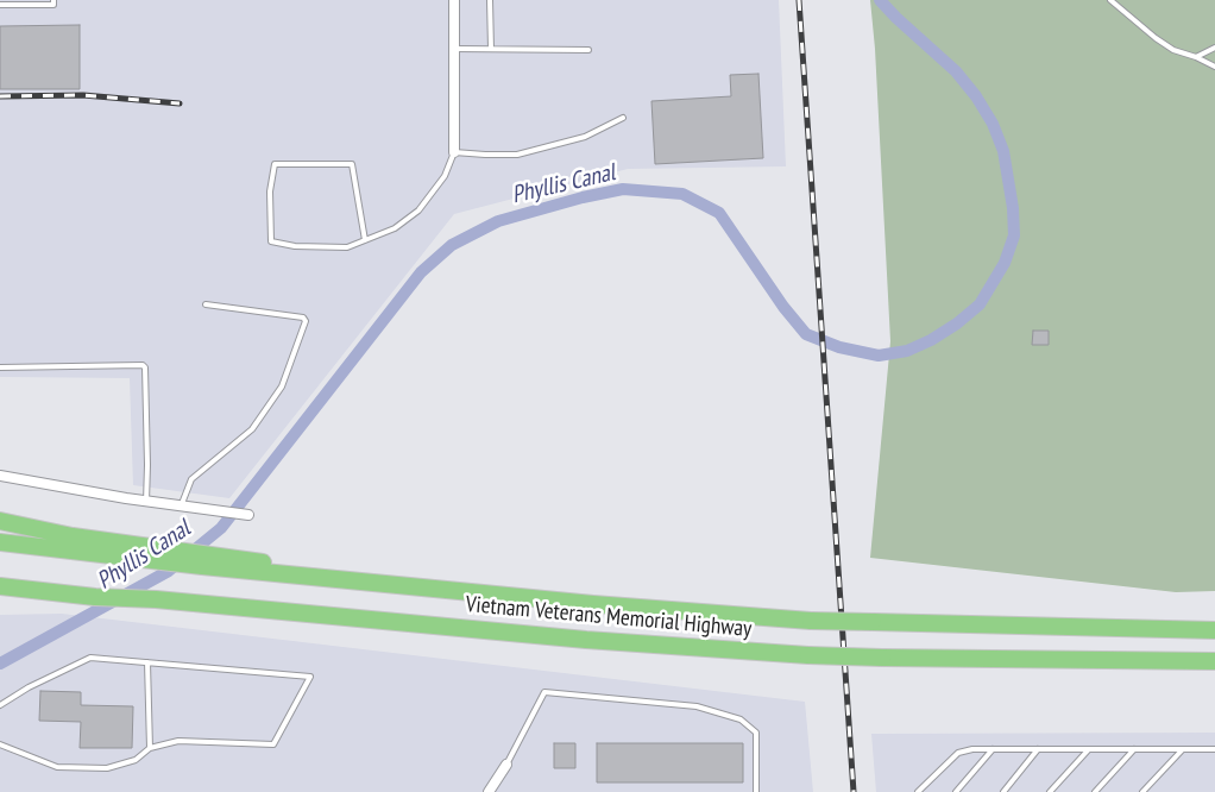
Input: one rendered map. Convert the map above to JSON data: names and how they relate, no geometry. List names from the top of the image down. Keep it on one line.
{"streets":{"highway":["Vietnam Veterans Memorial Highway"]},"water":["Phyllis Canal"]}
